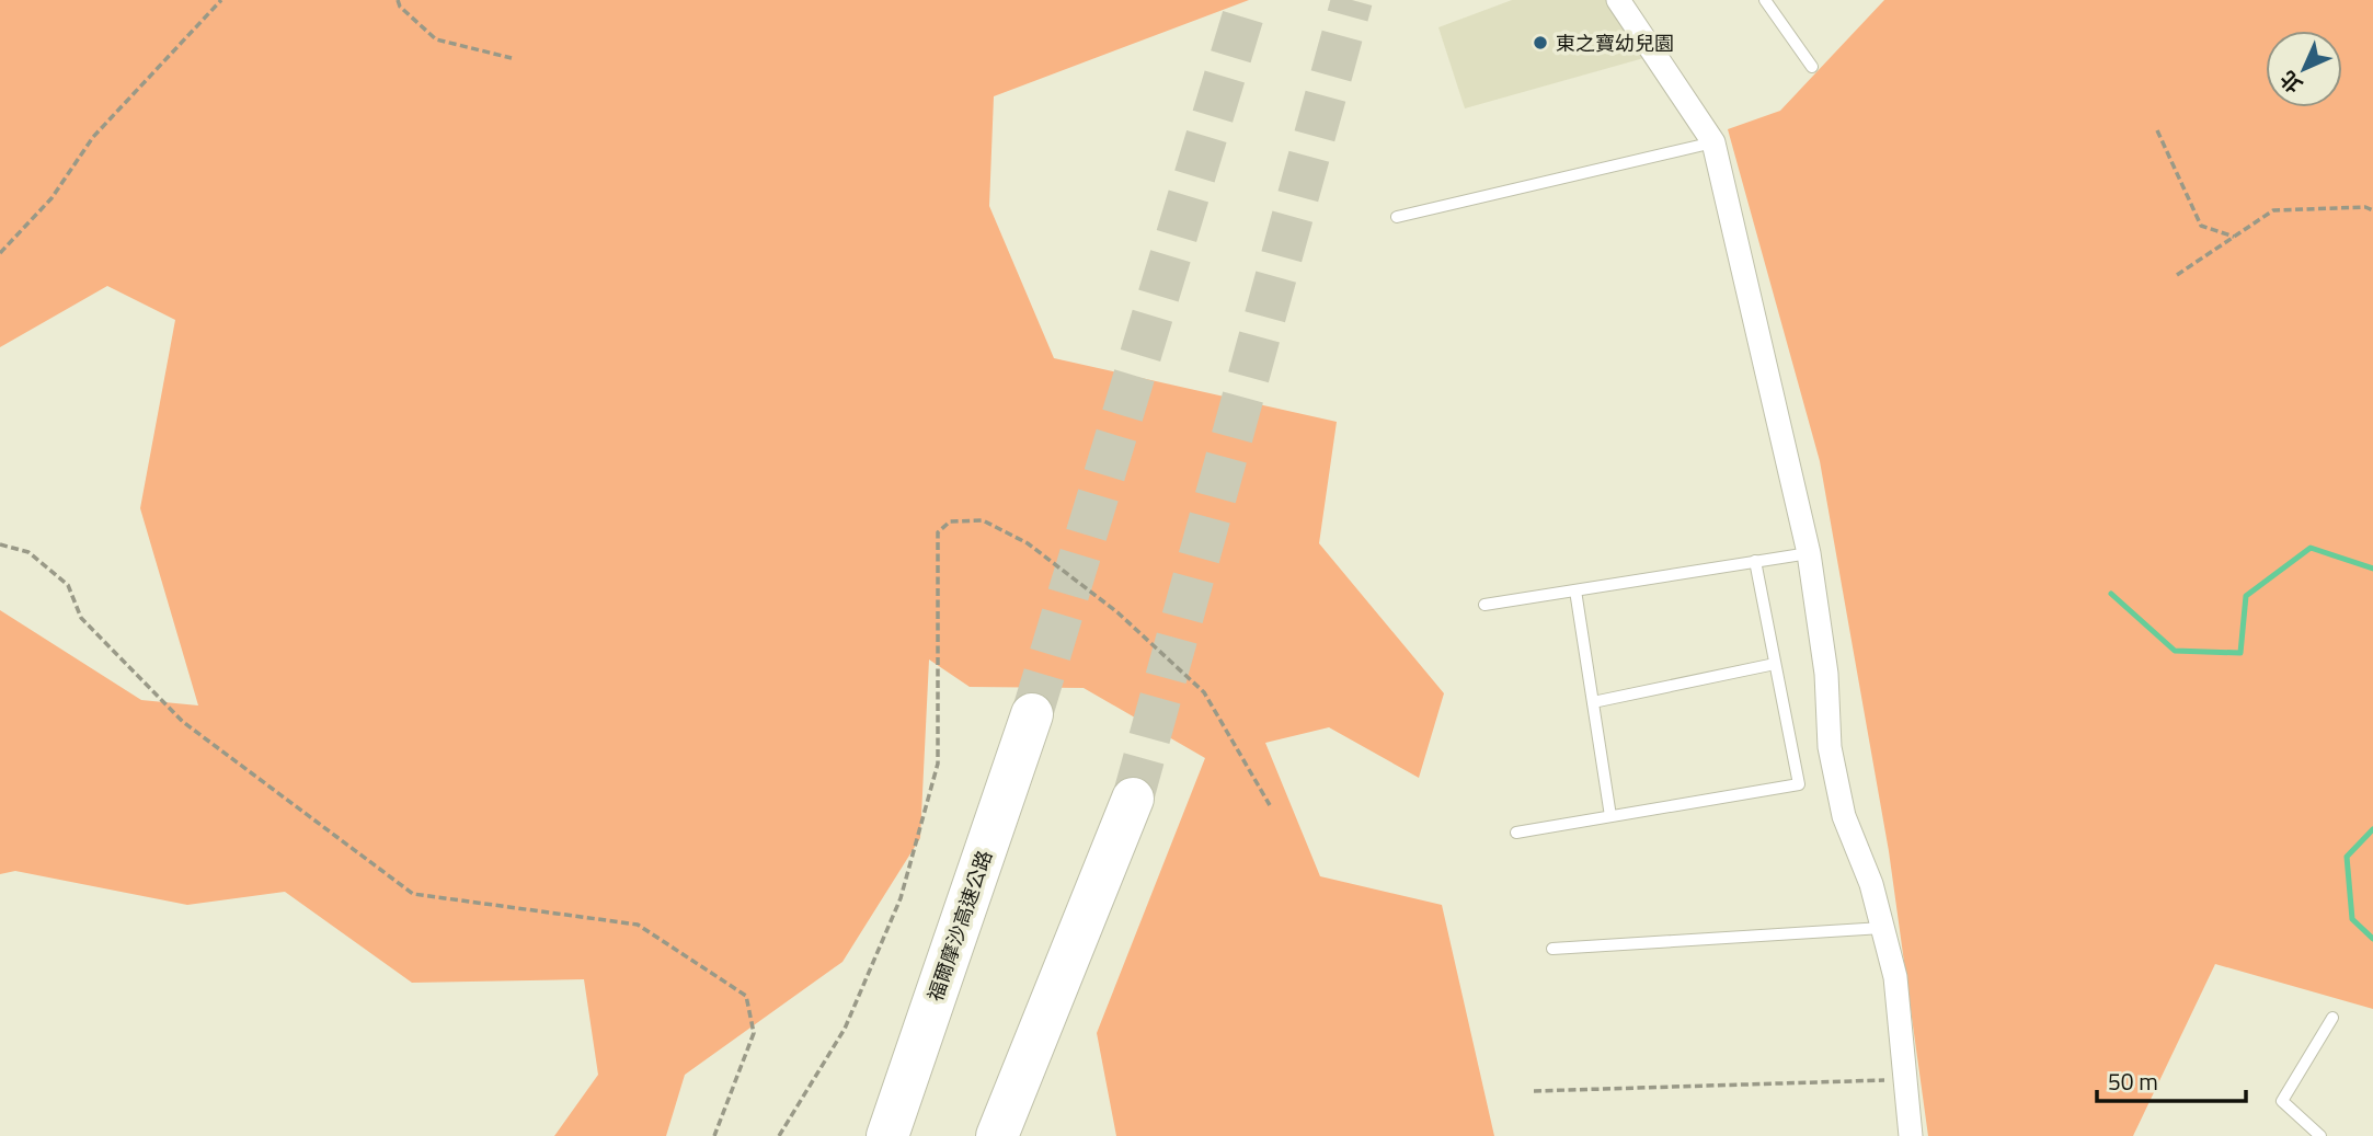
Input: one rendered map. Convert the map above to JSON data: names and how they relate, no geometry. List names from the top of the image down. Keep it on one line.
{"streets":{"highway":["福爾摩沙高速公路"]},"places":["東之寶幼兒園"],"scale_bar":"50 m","north":"bottom left"}
